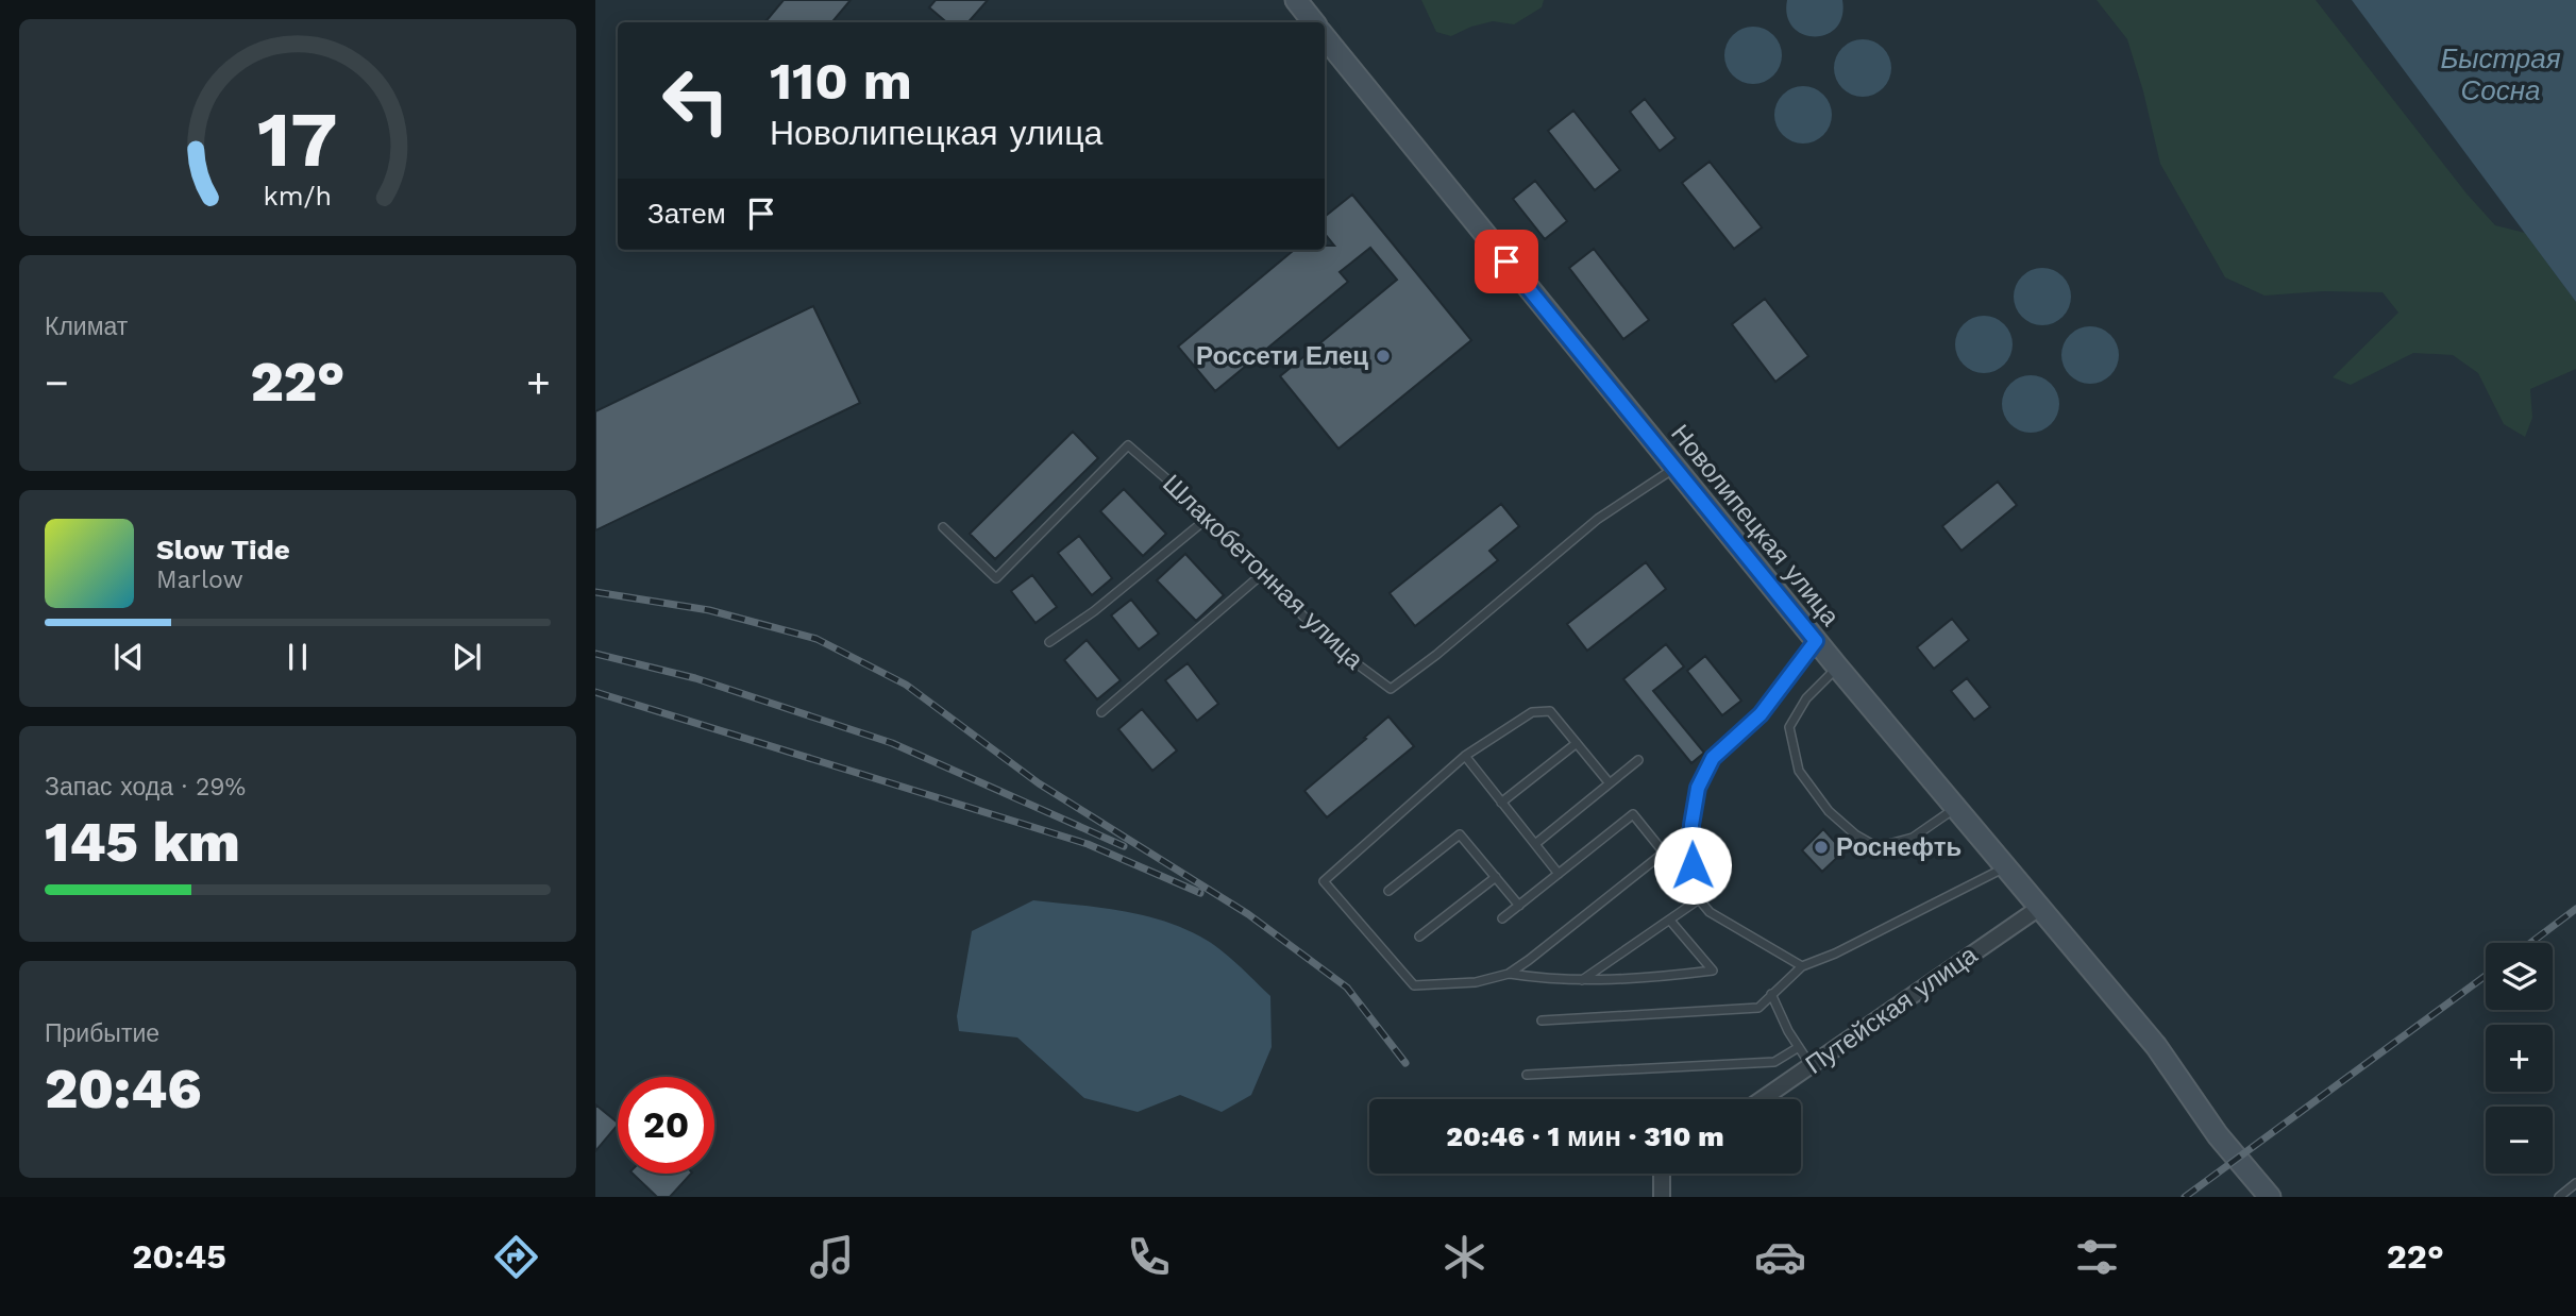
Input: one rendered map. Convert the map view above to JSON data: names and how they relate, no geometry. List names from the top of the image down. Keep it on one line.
{"streets":{"street":["Новолипецкая улица","Путейская улица"],"lane":["Шлакобетонная улица"]},"crossings":[["Новолипецкая улица","Шлакобетонная улица"],["Новолипецкая улица","Путейская улица"]],"water":["Быстрая Сосна"],"places":["Россети Елец","Роснефть"],"page":{"turn":["110 m","Новолипецкая улица"],"then":"Затем","tile":["Климат",["Запас хода · 29%","145 km"],["Прибытие","20:46"]],"heat":["−","22°","+"],"song":["Slow Tide","Marlow"],"map_buttons":["+","−"],"limit":"20","trip":"20:46 · 1 мин · 310 m","tabs":["20:45","22°"],"gauge":["17","km/h"]}}
